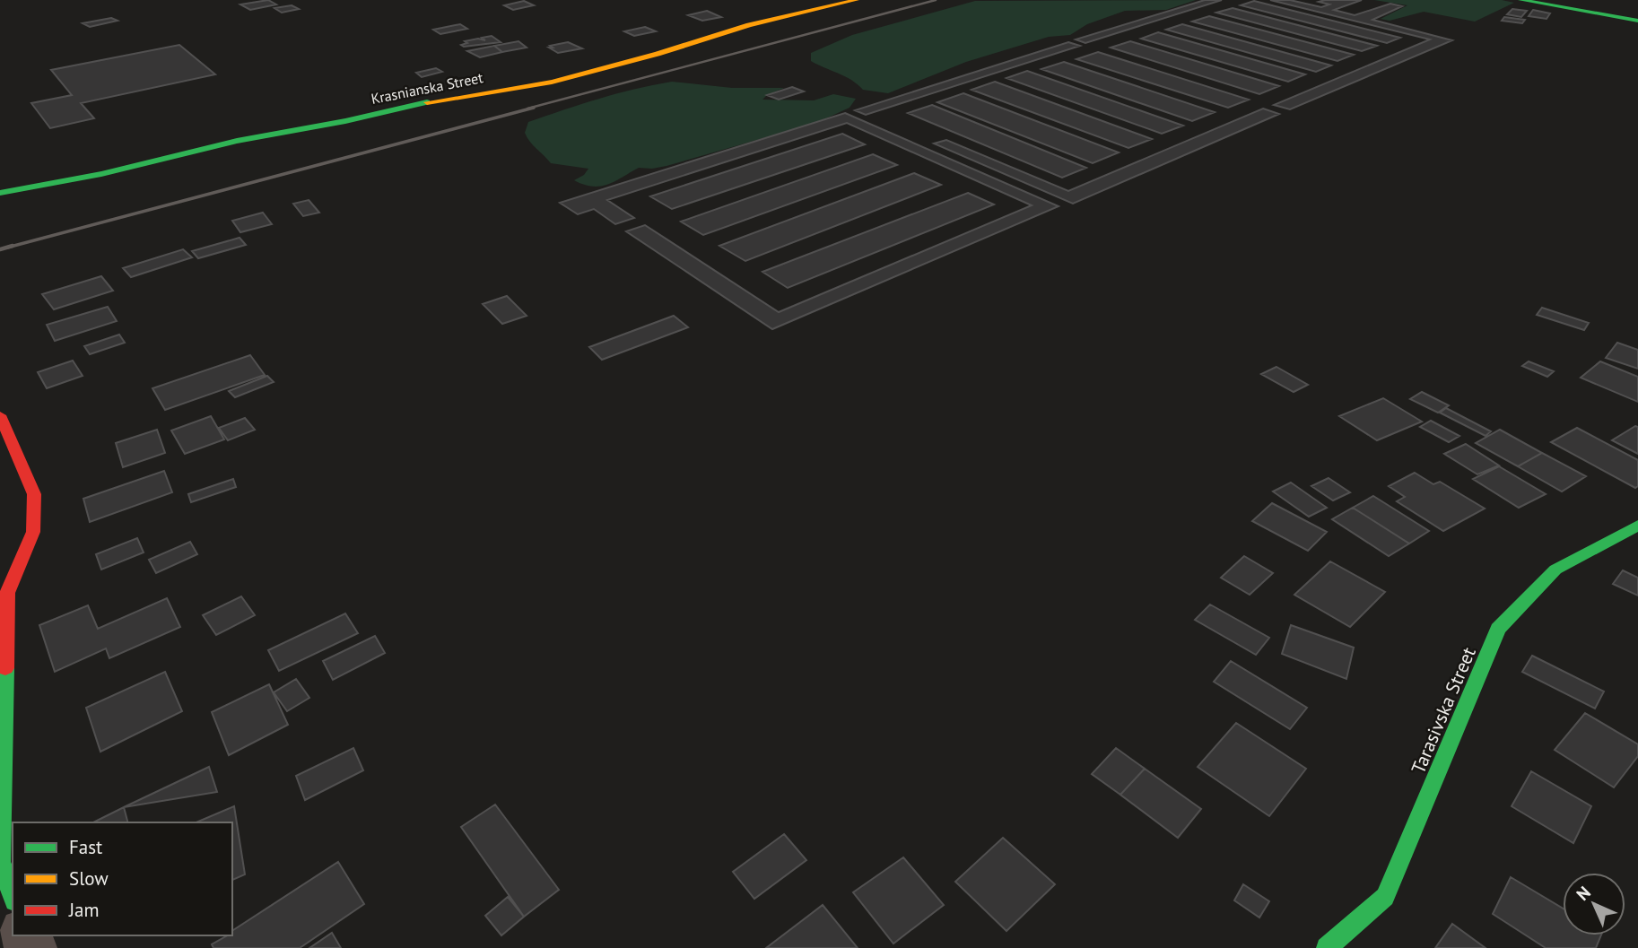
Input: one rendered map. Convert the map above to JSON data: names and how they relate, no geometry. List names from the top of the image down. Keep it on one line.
{"streets":{"street":["Krasnianska Street","Tarasivska Street"]},"legend":["Fast","Slow","Jam"],"north":"top left"}
